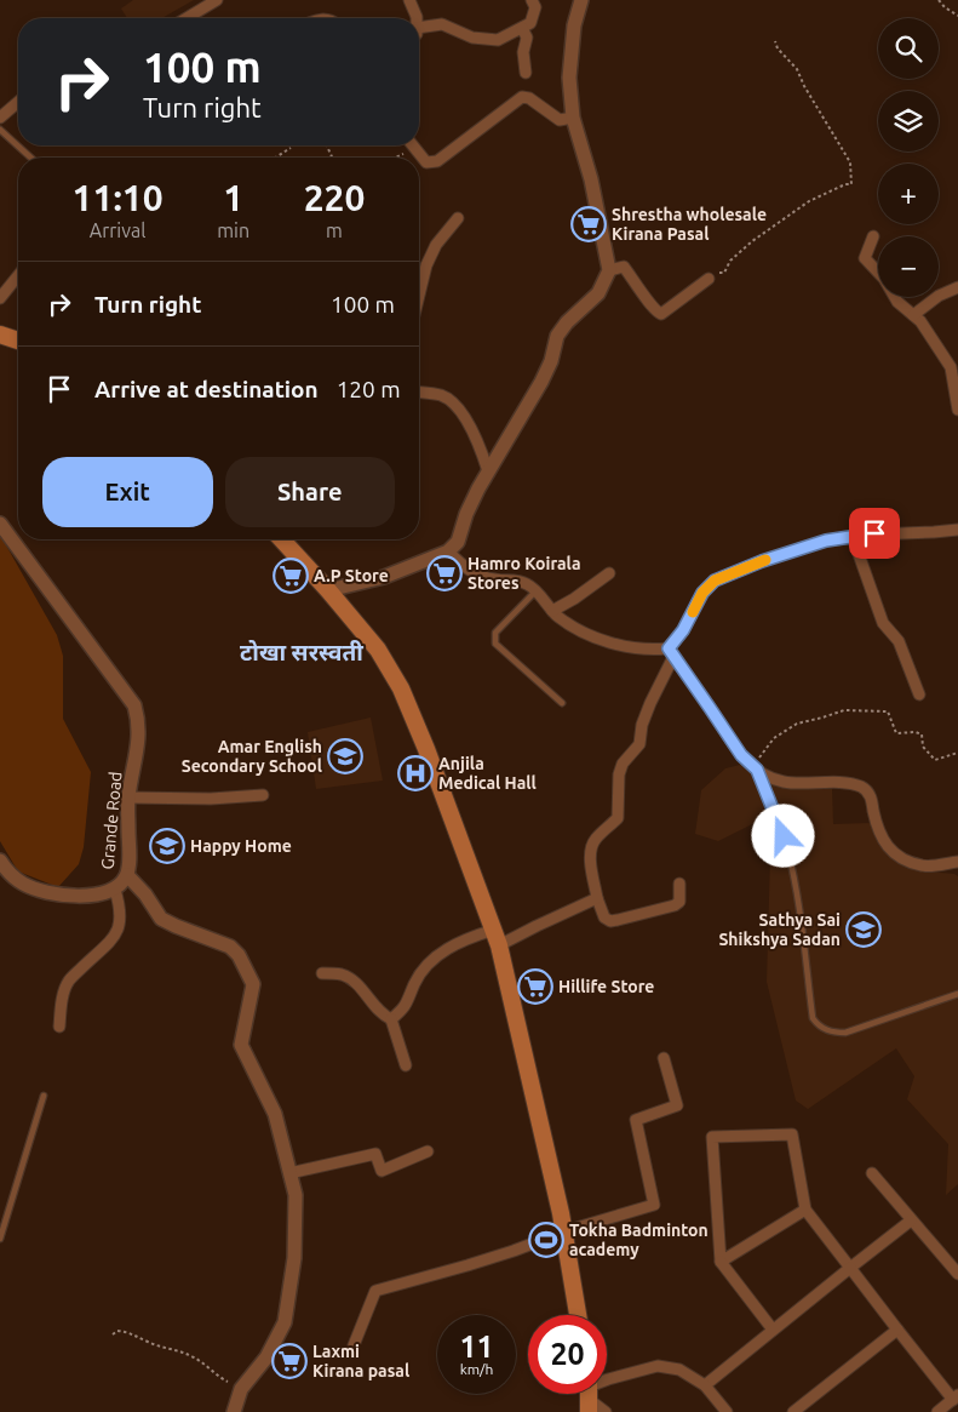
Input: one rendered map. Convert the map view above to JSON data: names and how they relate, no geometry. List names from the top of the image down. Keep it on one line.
{"streets":{"street":["Grande Road"]},"districts":["टोखा सरस्वती"],"places":{"supermarket":["Shrestha wholesale Kirana Pasal","Hamro Koirala Stores","A.P Store","Hillife Store","Laxmi Kirana pasal"],"school or university":["Amar English Secondary School","Happy Home","Sathya Sai Shikshya Sadan"],"hospital":["Anjila Medical Hall"],"sports":["Tokha Badminton academy"]},"page":{"map_buttons":["+","−"],"turn":["100 m","Turn right"],"eta":["11:10","Arrival","1","min","220","m"],"list":[{"name":"Turn right","value":"100 m"},{"name":"Arrive at destination","value":"120 m"}],"buttons":["Exit","Share"],"speed":"11 km/h","limit":"20"}}
